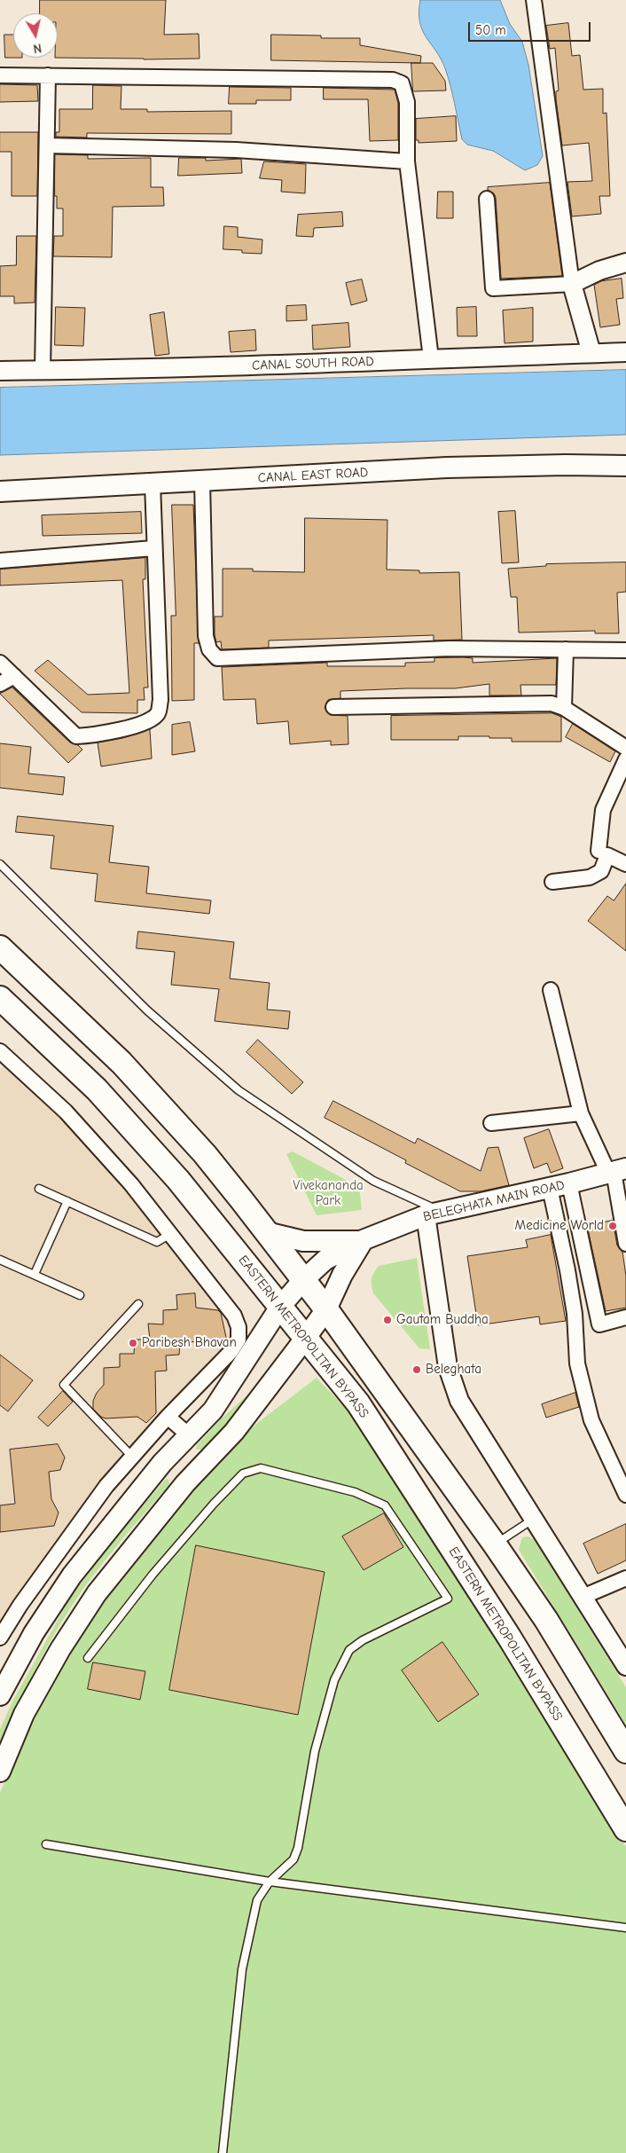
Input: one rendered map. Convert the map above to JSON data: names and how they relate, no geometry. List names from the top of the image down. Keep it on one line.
{"streets":{"main road":["CANAL EAST ROAD","BELEGHATA MAIN ROAD","EASTERN METROPOLITAN BYPASS"],"street":["CANAL SOUTH ROAD"]},"parks":["Vivekananda Park"],"places":["Medicine World","Gautam Buddha","Paribesh Bhavan","Beleghata"],"scale_bar":"50 m","north":"bottom"}
